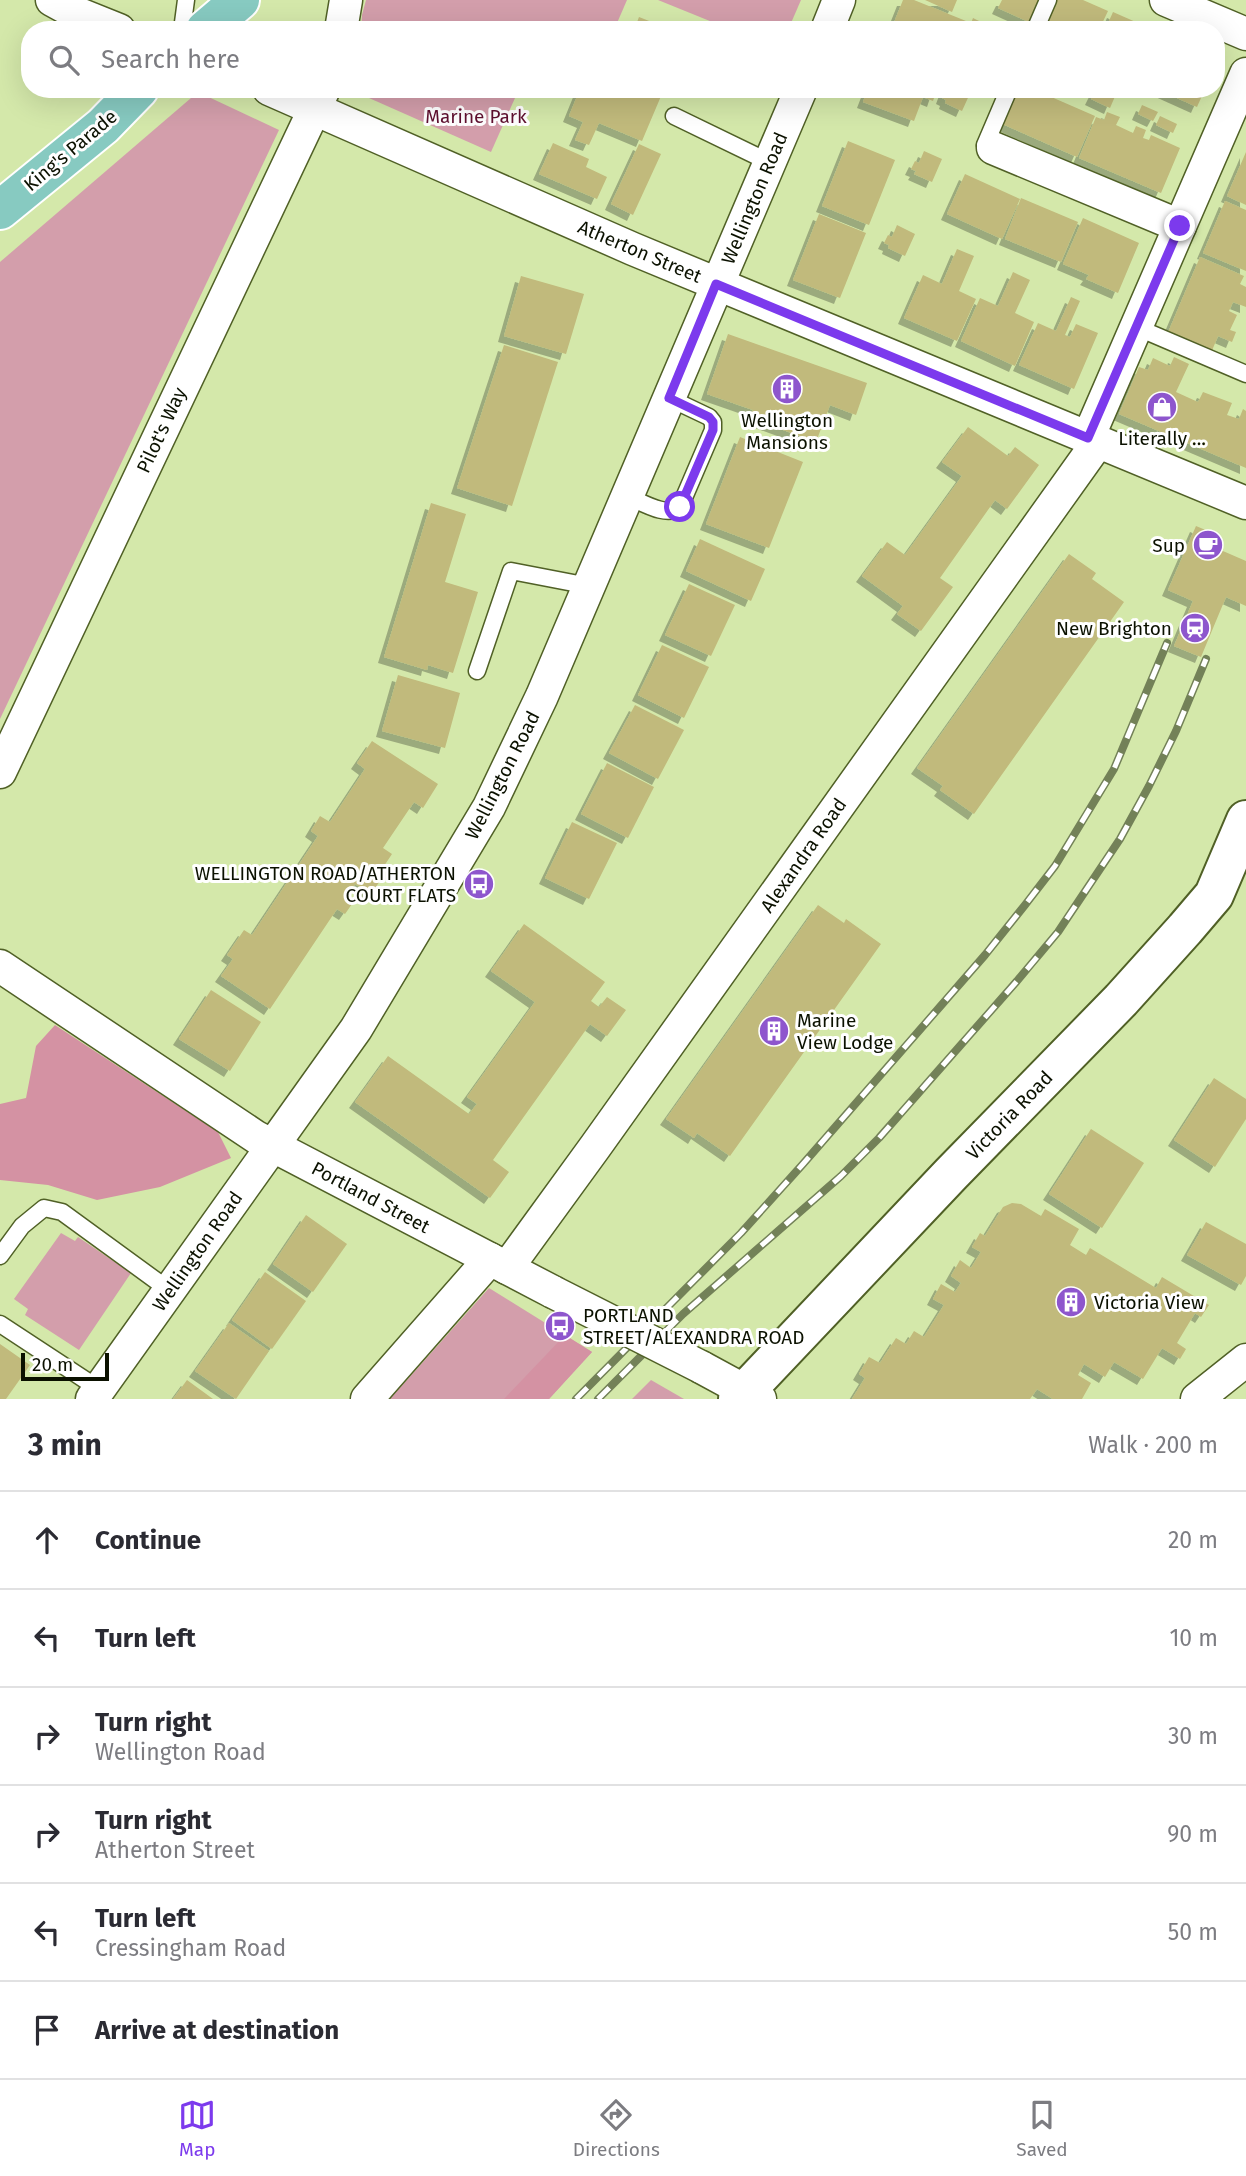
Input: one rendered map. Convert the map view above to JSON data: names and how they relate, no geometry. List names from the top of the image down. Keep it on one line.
{"streets":{"main road":["King's Parade"],"street":["Wellington Road","Atherton Street","Pilot's Way","Alexandra Road","Victoria Road","Portland Street"]},"crossings":[["Wellington Road","Atherton Street"],["Wellington Road","Portland Street"],["Atherton Street","Pilot's Way"],["Atherton Street","Alexandra Road"],["Alexandra Road","Portland Street"],["Victoria Road","Portland Street"]],"parks":["Marine Park"],"places":{"building":["Wellington Mansions","Marine View Lodge","Victoria View"],"shop":["Literally ..."],"cafe":["Sup"],"station":["New Brighton"],"bus stop":["WELLINGTON ROAD/ATHERTON COURT FLATS","PORTLAND STREET/ALEXANDRA ROAD"]},"scale_bar":"20 m","page":{"search":"Search here","scale":"20 m","heading":["3 min","Walk · 200 m"],"list":[["Continue","20 m"],["Turn left","10 m"],["Turn right","Wellington Road","30 m"],["Turn right","Atherton Street","90 m"],["Turn left","Cressingham Road","50 m"],"Arrive at destination"],"nav":["Map","Directions","Saved"]}}
